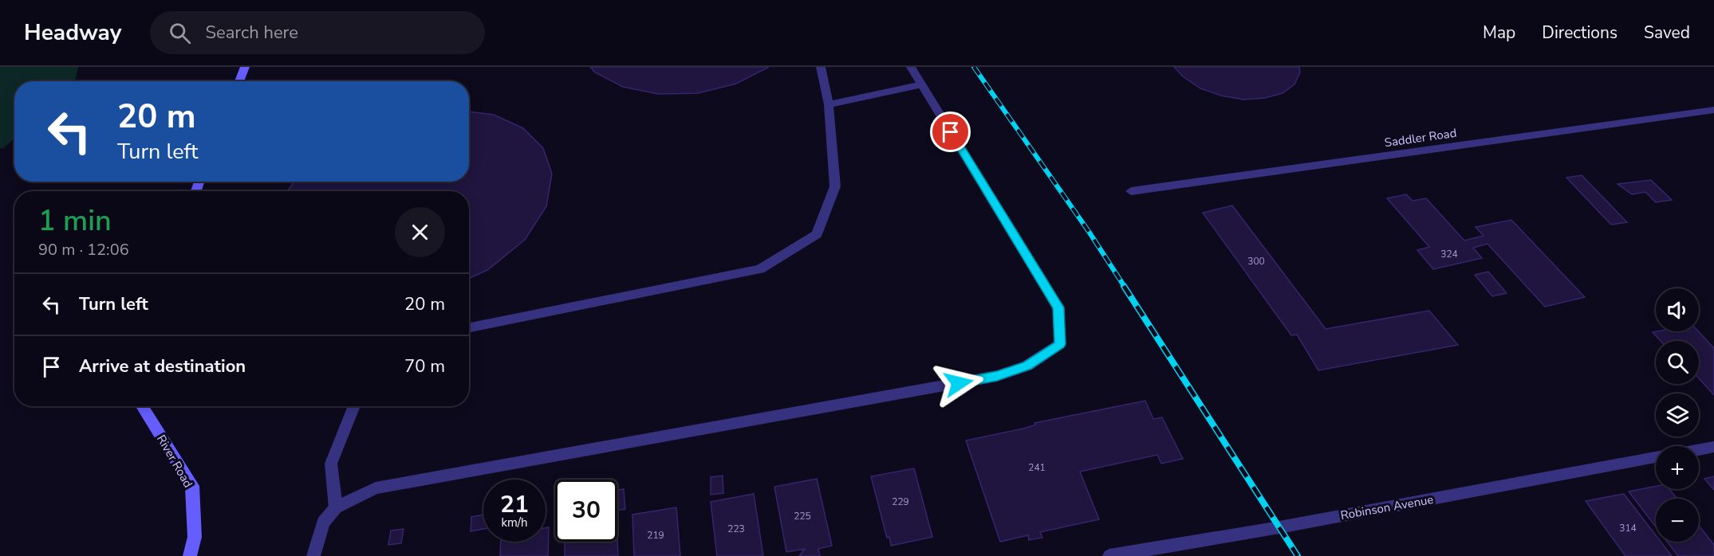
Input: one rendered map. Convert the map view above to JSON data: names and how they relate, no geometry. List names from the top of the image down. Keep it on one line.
{"streets":{"main road":["River Road"],"street":["Saddler Road","Robinson Avenue"]},"house_numbers":["324","300","241","229","225","314","223","219"],"page":{"header":"Headway","search":"Search here","nav":["Map","Directions","Saved"],"turn":["20 m","Turn left"],"heading":["1 min","90 m · 12:06"],"list":[{"name":"Turn left","value":"20 m"},{"name":"Arrive at destination","value":"70 m"}],"map_buttons":["+","−"],"speed":"21 km/h","limit":"30"}}
